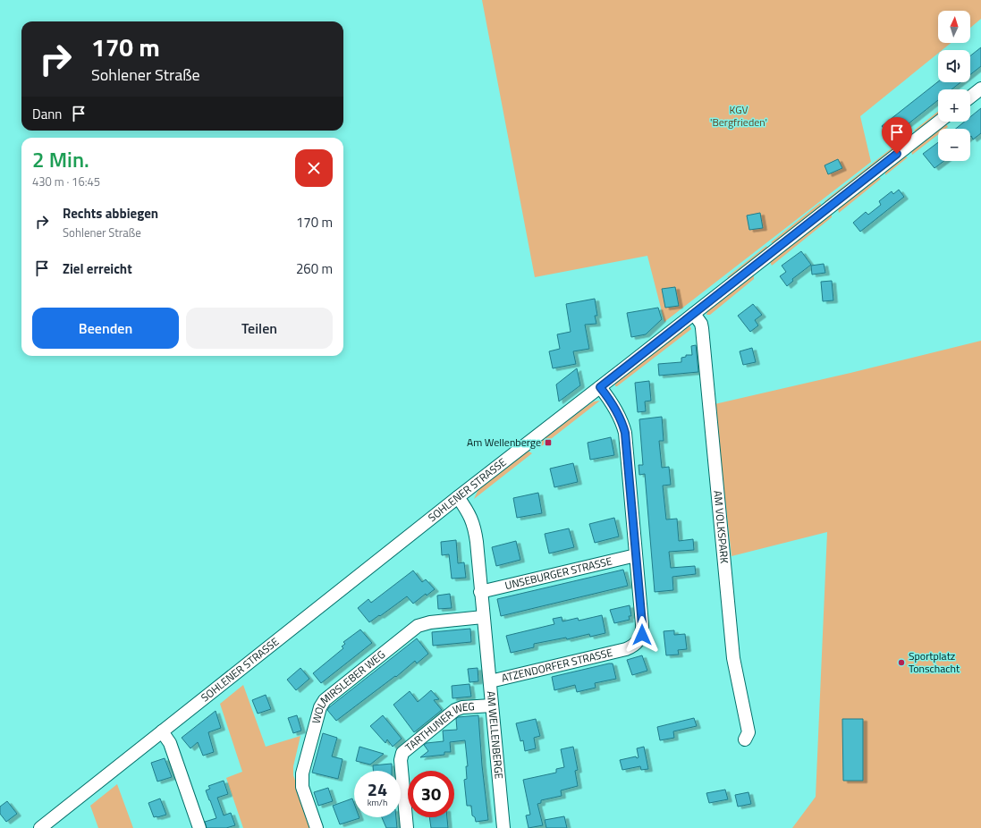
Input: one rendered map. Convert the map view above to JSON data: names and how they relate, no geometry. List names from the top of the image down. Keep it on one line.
{"streets":{"street":["SOHLENER STRASSE","AM VOLKSPARK","UNSEBURGER STRASSE","ATZENDORFER STRASSE","WOLMIRSLEBER WEG","TARTHUNER WEG","AM WELLENBERGE"]},"crossings":[["SOHLENER STRASSE","AM VOLKSPARK"],["SOHLENER STRASSE","ATZENDORFER STRASSE"],["SOHLENER STRASSE","AM WELLENBERGE"],["UNSEBURGER STRASSE","ATZENDORFER STRASSE"],["UNSEBURGER STRASSE","AM WELLENBERGE"],["ATZENDORFER STRASSE","AM WELLENBERGE"],["WOLMIRSLEBER WEG","AM WELLENBERGE"],["TARTHUNER WEG","AM WELLENBERGE"]],"parks":["KGV 'Bergfrieden'"],"places":{"transit":["Am Wellenberge"],"other":["Sportplatz Tonschacht"]},"north":"top","page":{"map_buttons":["+","−"],"turn":["170 m","Sohlener Straße"],"then":"Dann","heading":["2 Min.","430 m · 16:45"],"list":[{"name":"Rechts abbiegen","note":"Sohlener Straße","value":"170 m"},{"name":"Ziel erreicht","value":"260 m"}],"buttons":["Beenden","Teilen"],"speed":"24 km/h","limit":"30"}}
